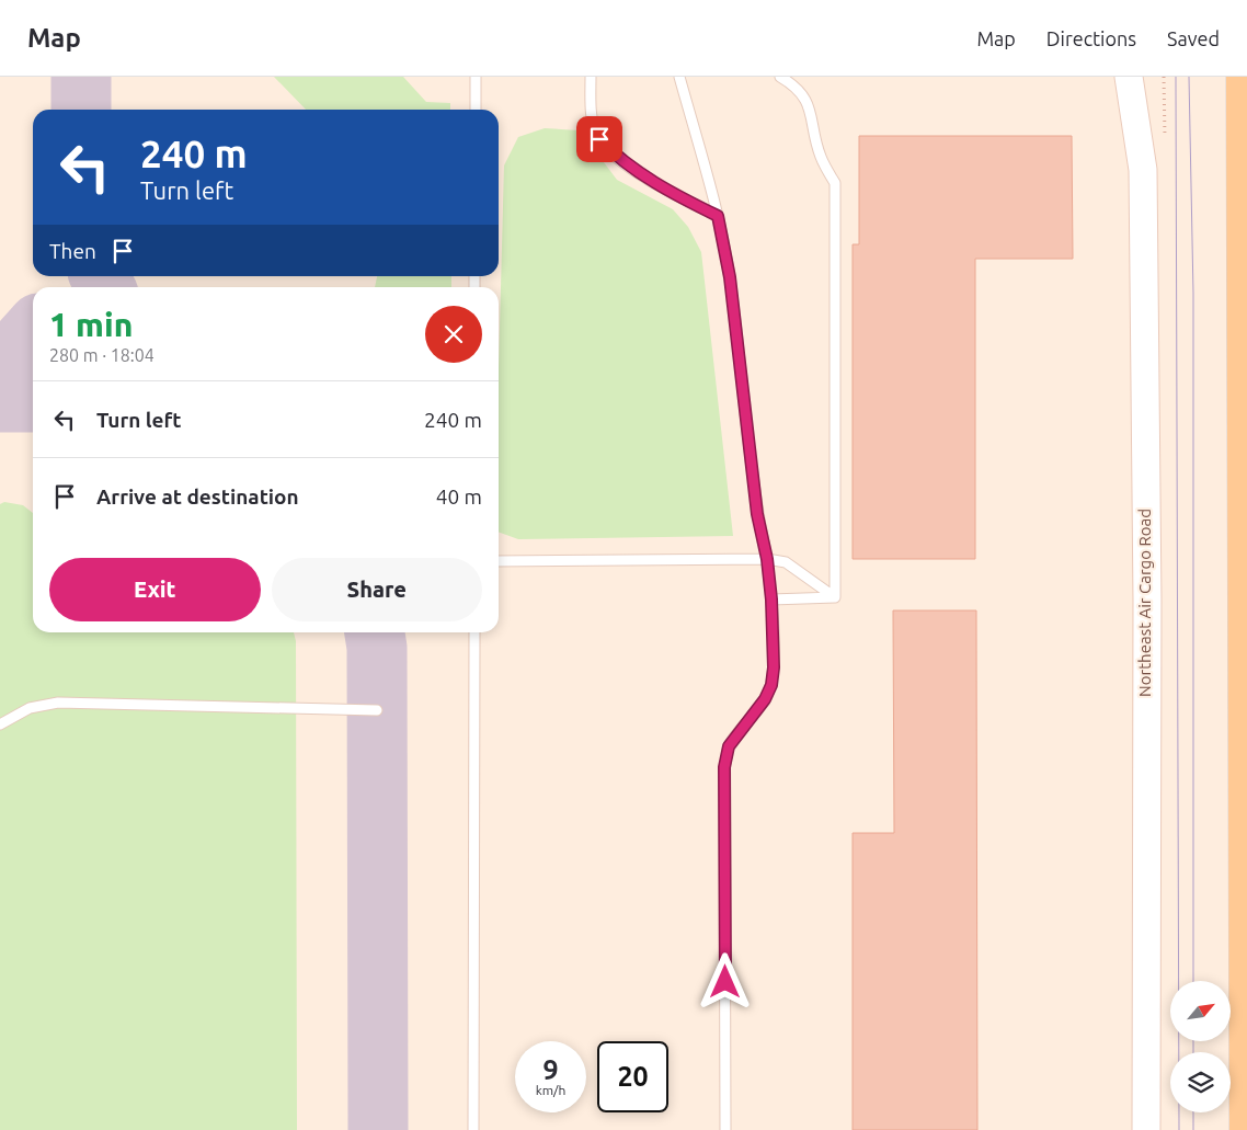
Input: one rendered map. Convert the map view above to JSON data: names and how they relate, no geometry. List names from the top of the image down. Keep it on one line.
{"streets":{"street":["Northeast Air Cargo Road"]},"north":"top right","page":{"header":"Map","nav":["Map","Directions","Saved"],"turn":["240 m","Turn left"],"then":"Then","heading":["1 min","280 m · 18:04"],"list":[{"name":"Turn left","value":"240 m"},{"name":"Arrive at destination","value":"40 m"}],"buttons":["Exit","Share"],"speed":"9 km/h","limit":"20"}}
